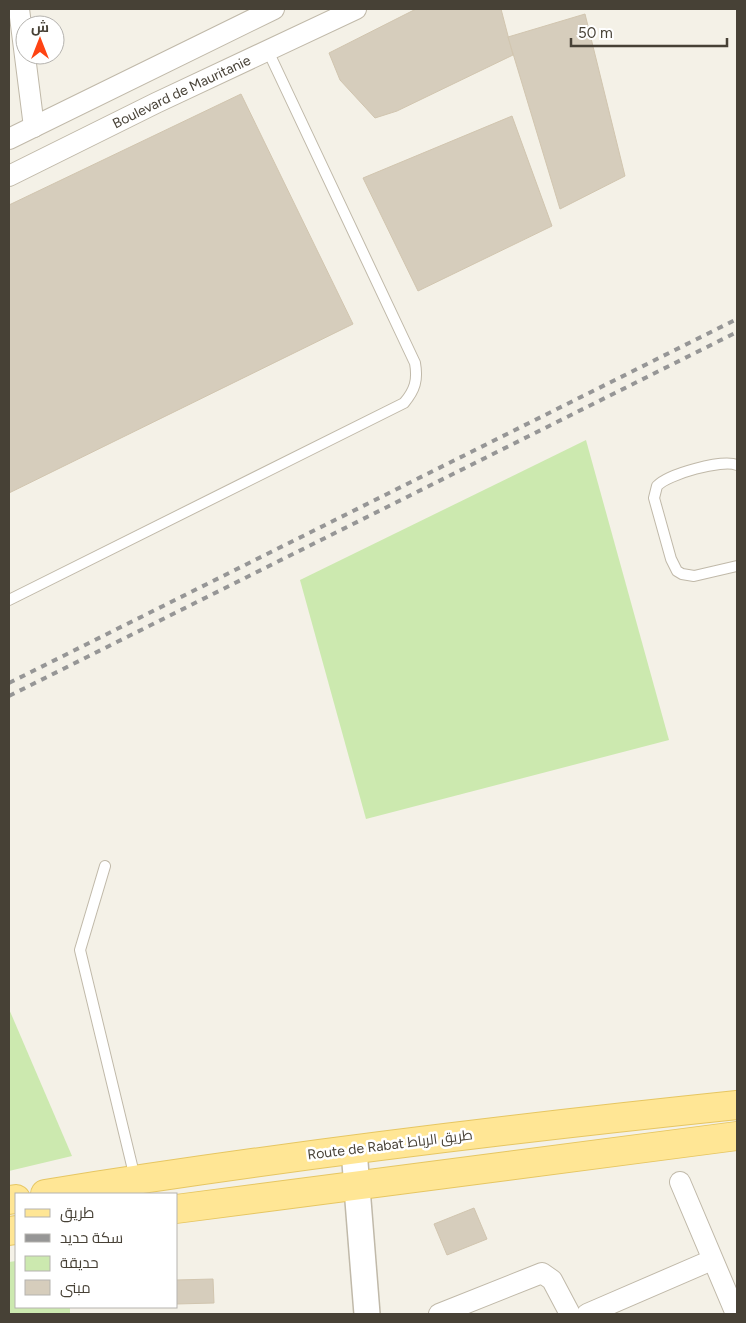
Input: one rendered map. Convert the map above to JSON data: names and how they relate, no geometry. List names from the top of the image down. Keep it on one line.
{"streets":{"main road":["Route de Rabat طريق الرباط"],"street":["Boulevard de Mauritanie"]},"legend":["طريق","سكة حديد","حديقة","مبنى"],"scale_bar":"50 m","north":"top"}
